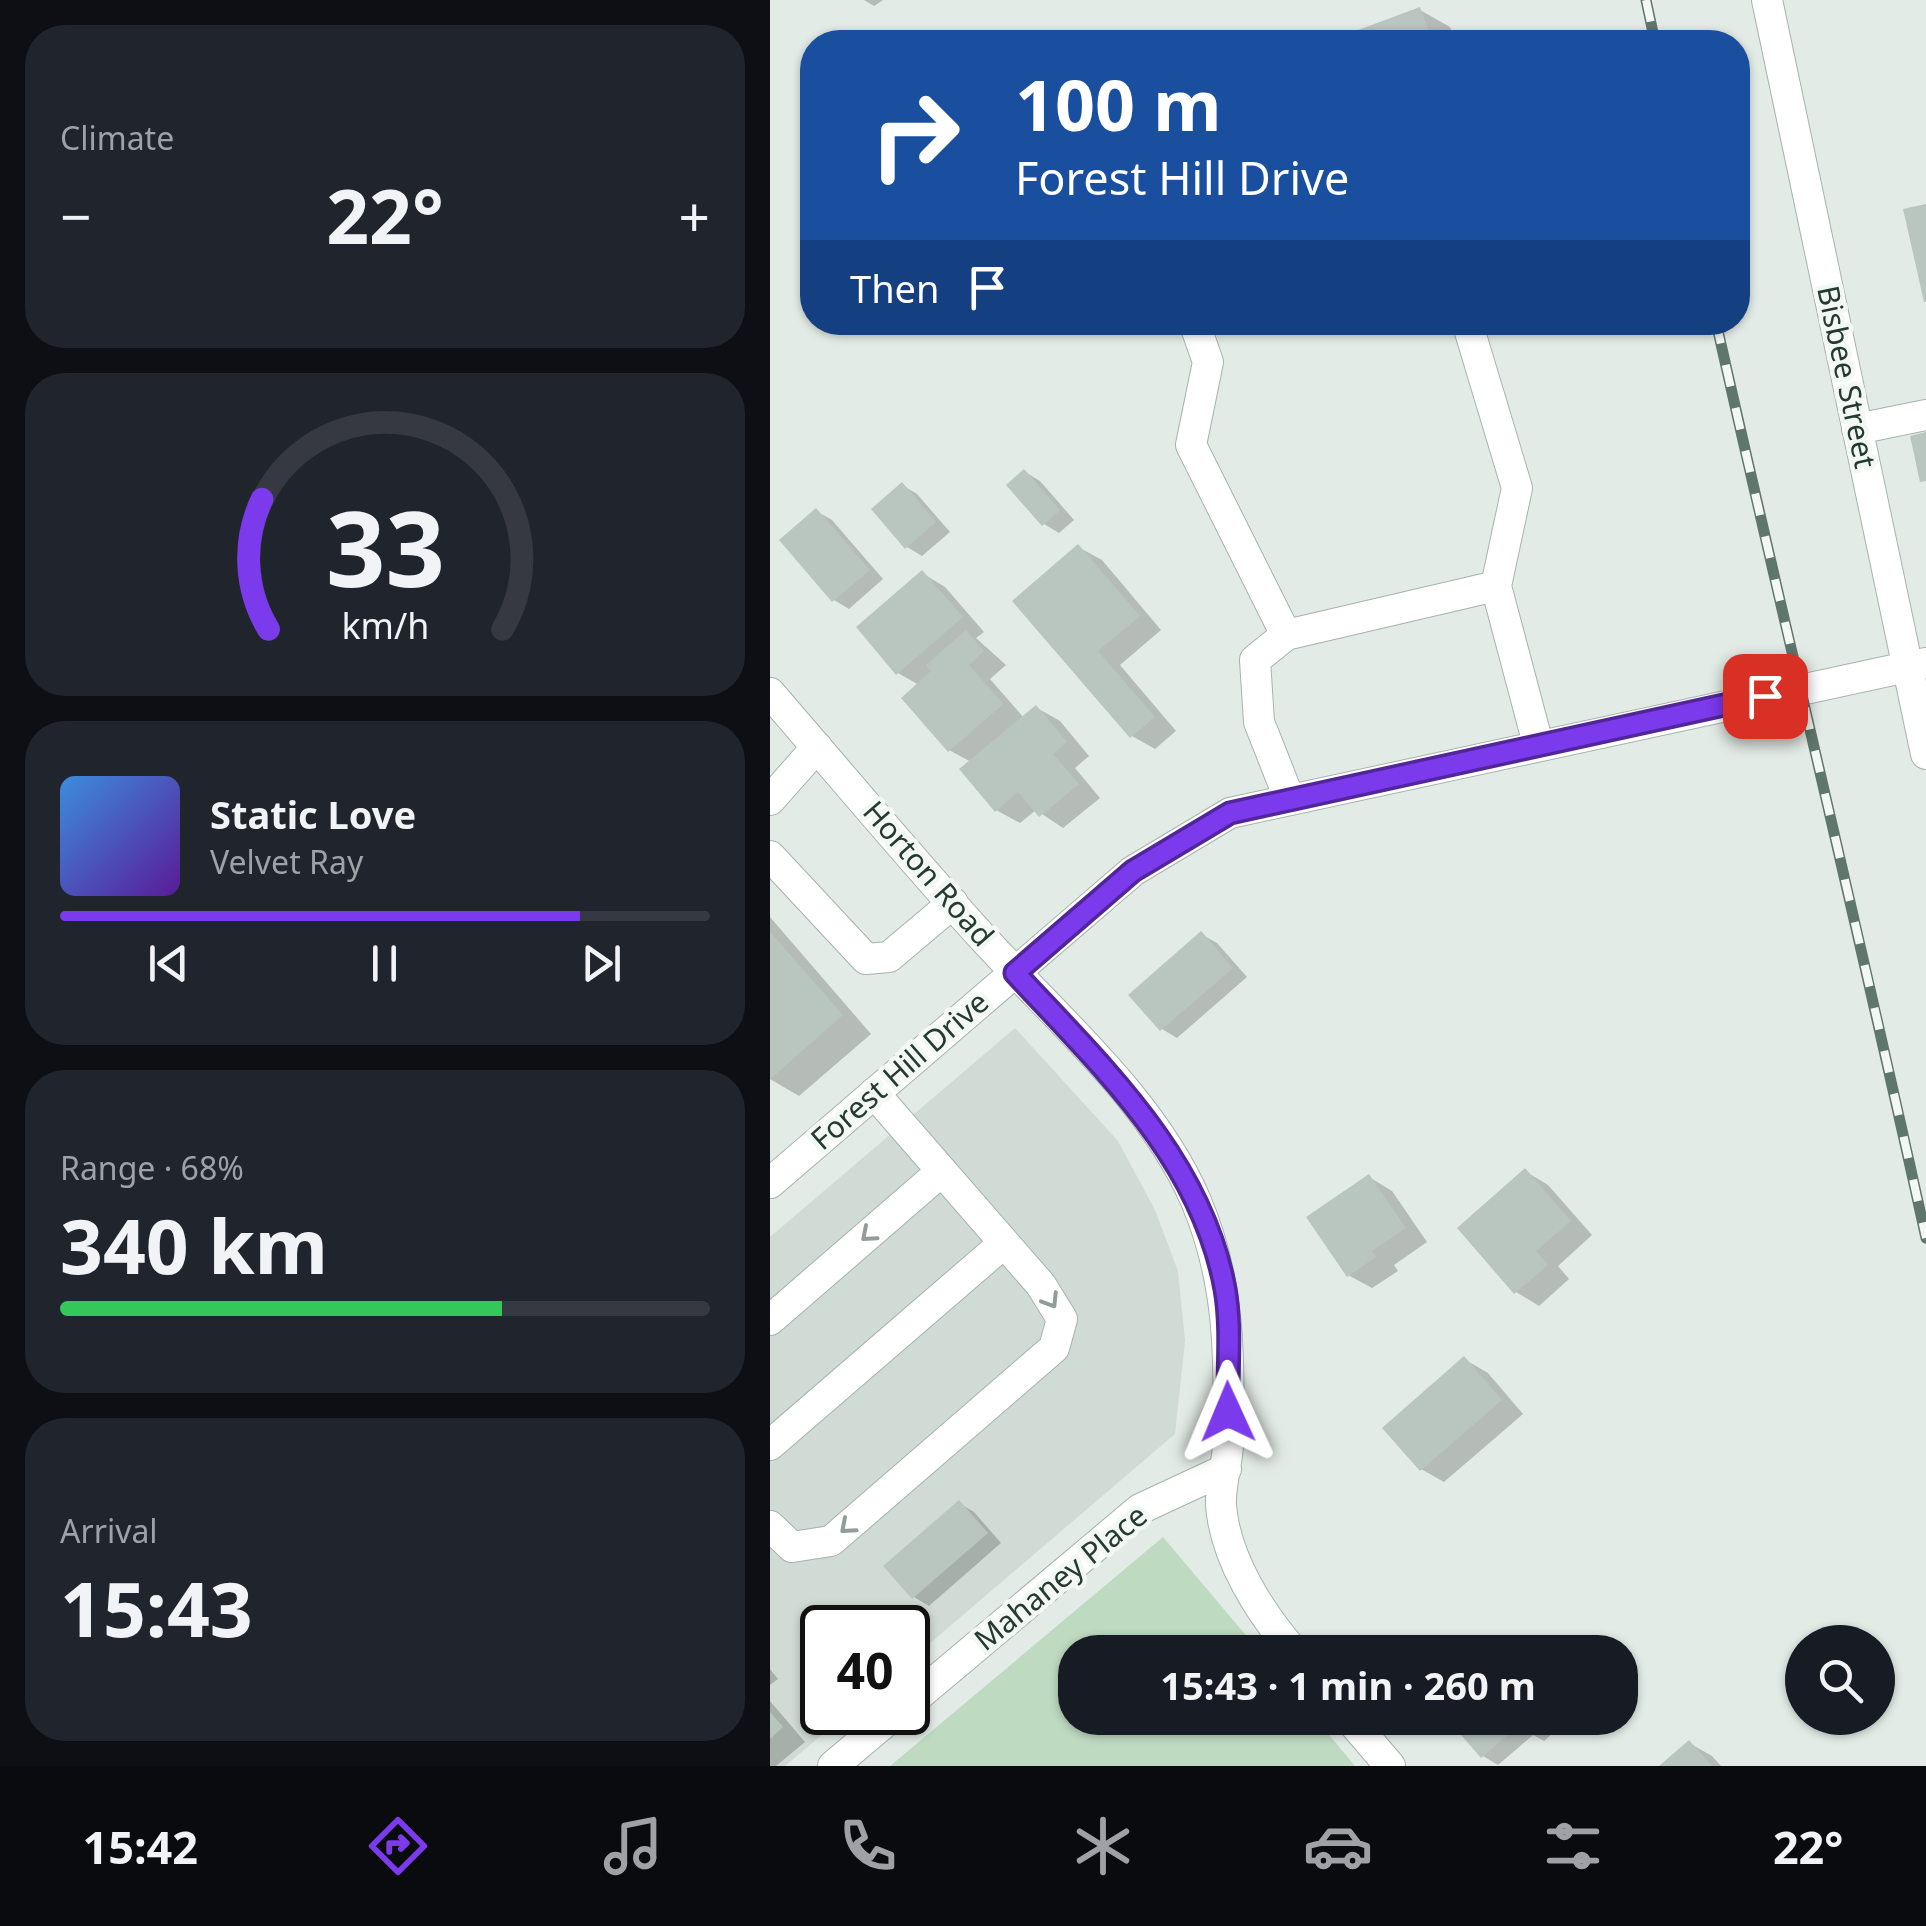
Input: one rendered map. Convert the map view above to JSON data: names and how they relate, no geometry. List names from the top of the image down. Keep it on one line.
{"streets":{"street":["Bisbee Street","Horton Road","Forest Hill Drive","Mahaney Place"]},"crossings":[["Bisbee Street","Forest Hill Drive"],["Horton Road","Forest Hill Drive"],["Horton Road","Mahaney Place"]],"page":{"tile":["Climate",["Range · 68%","340 km"],["Arrival","15:43"]],"turn":["100 m","Forest Hill Drive"],"heat":["−","22°","+"],"then":"Then","song":["Static Love","Velvet Ray"],"limit":"40","trip":"15:43 · 1 min · 260 m","tabs":["15:42","22°"],"gauge":["33","km/h"]}}
